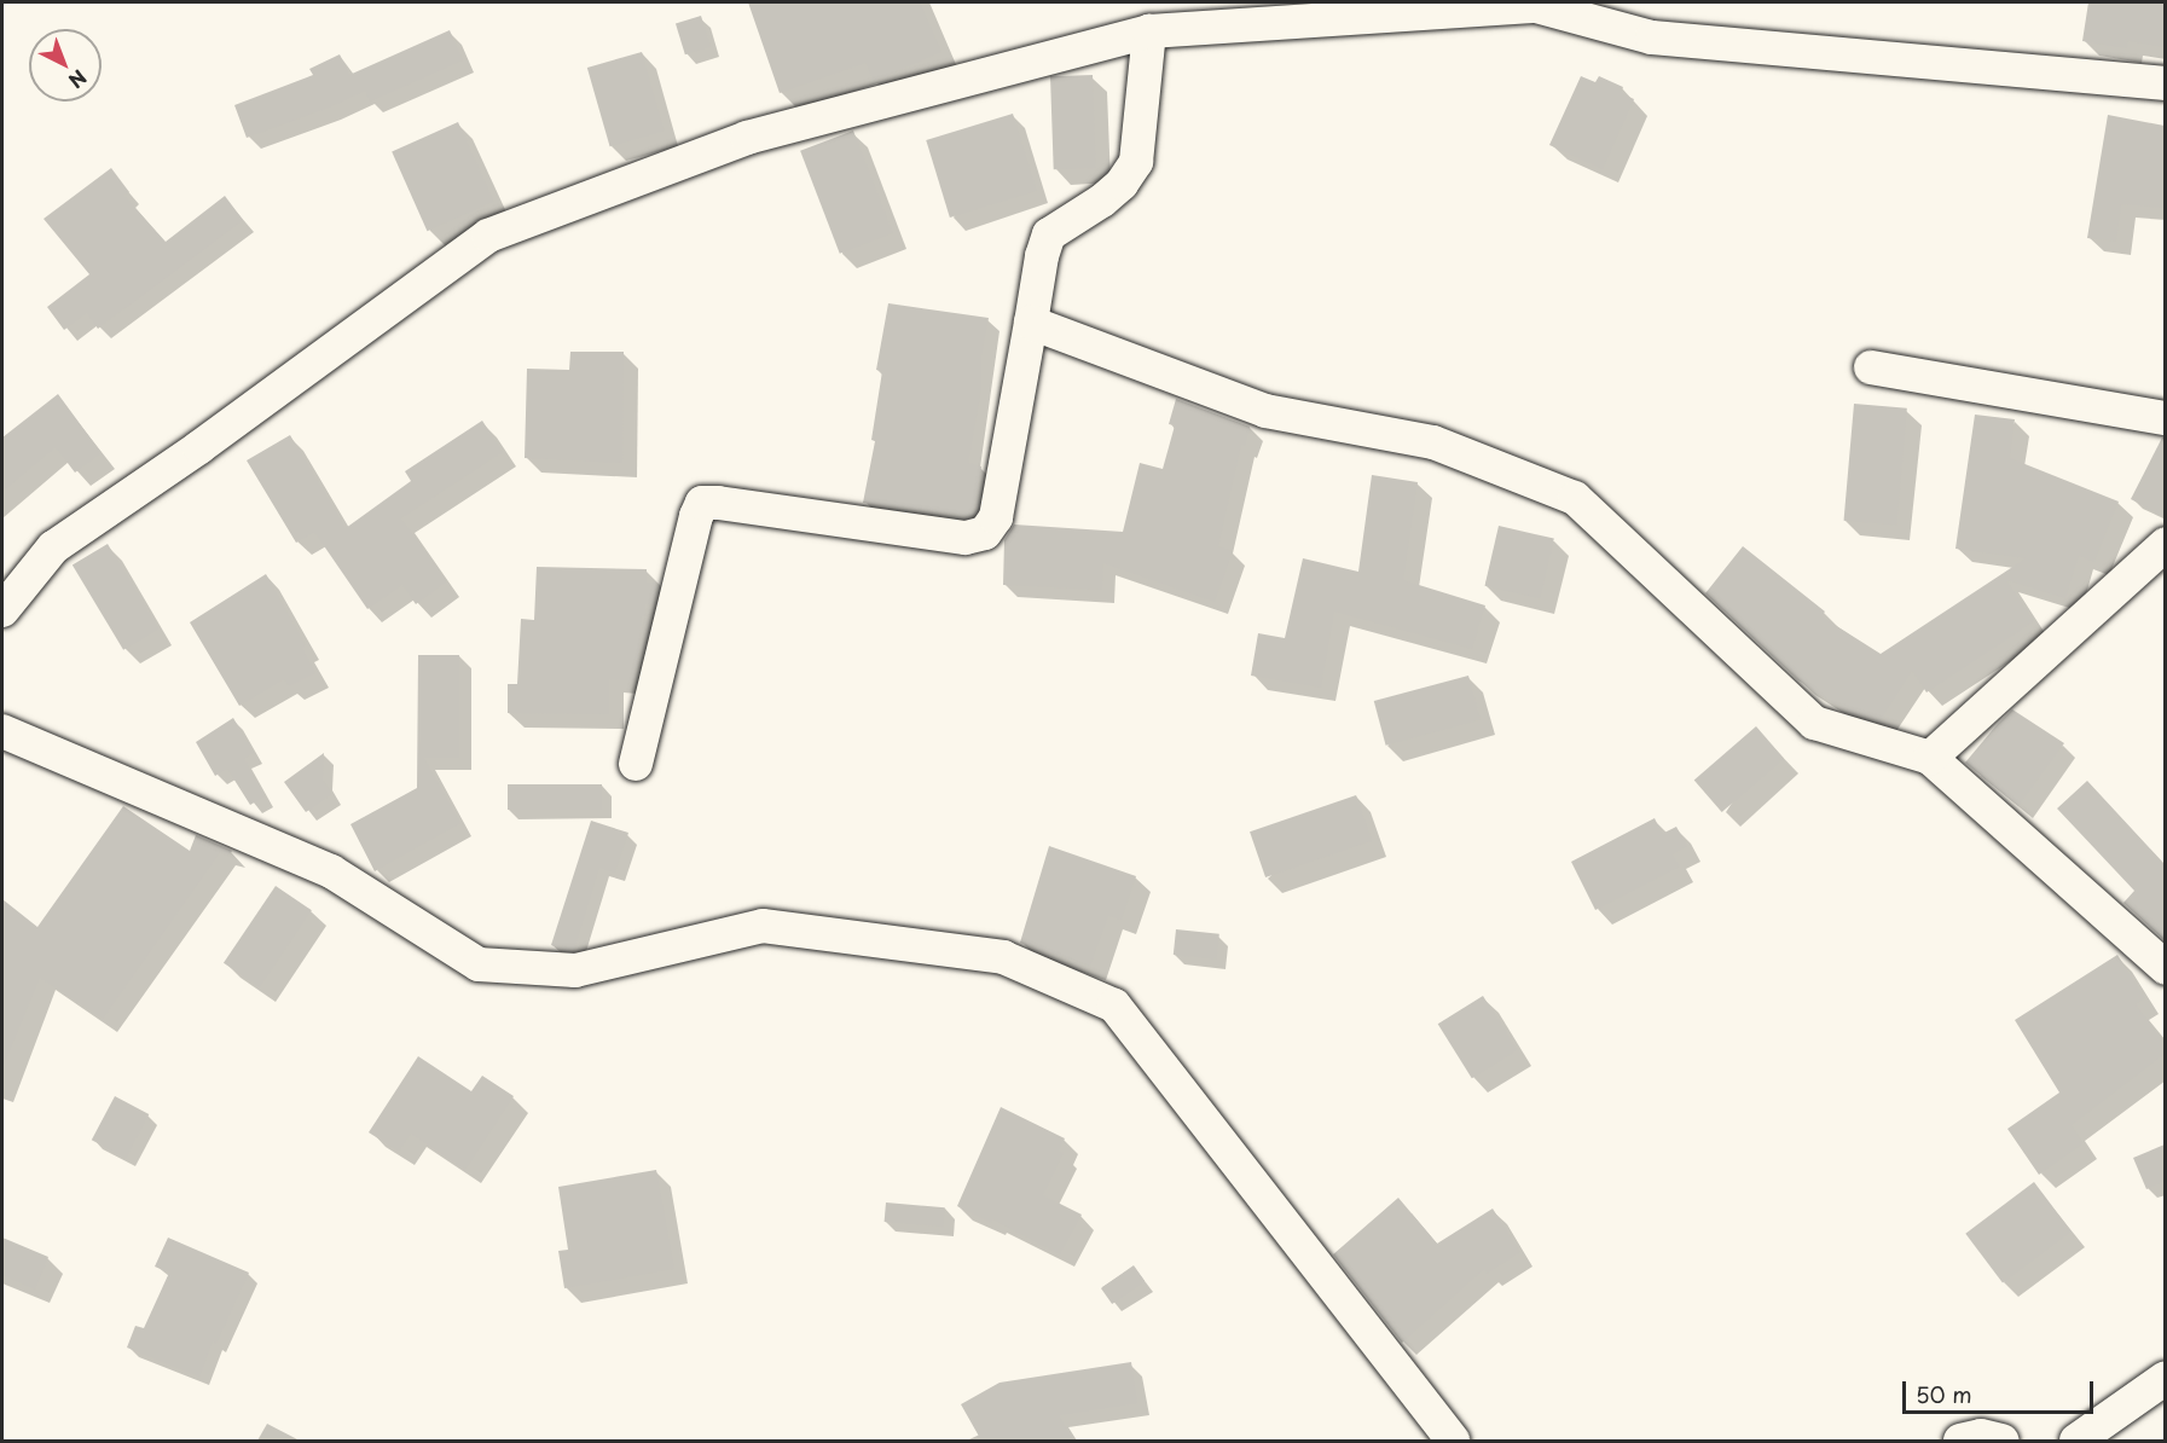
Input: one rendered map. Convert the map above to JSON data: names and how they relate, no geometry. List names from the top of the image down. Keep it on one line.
{"scale_bar":"50 m","north":"bottom right"}
